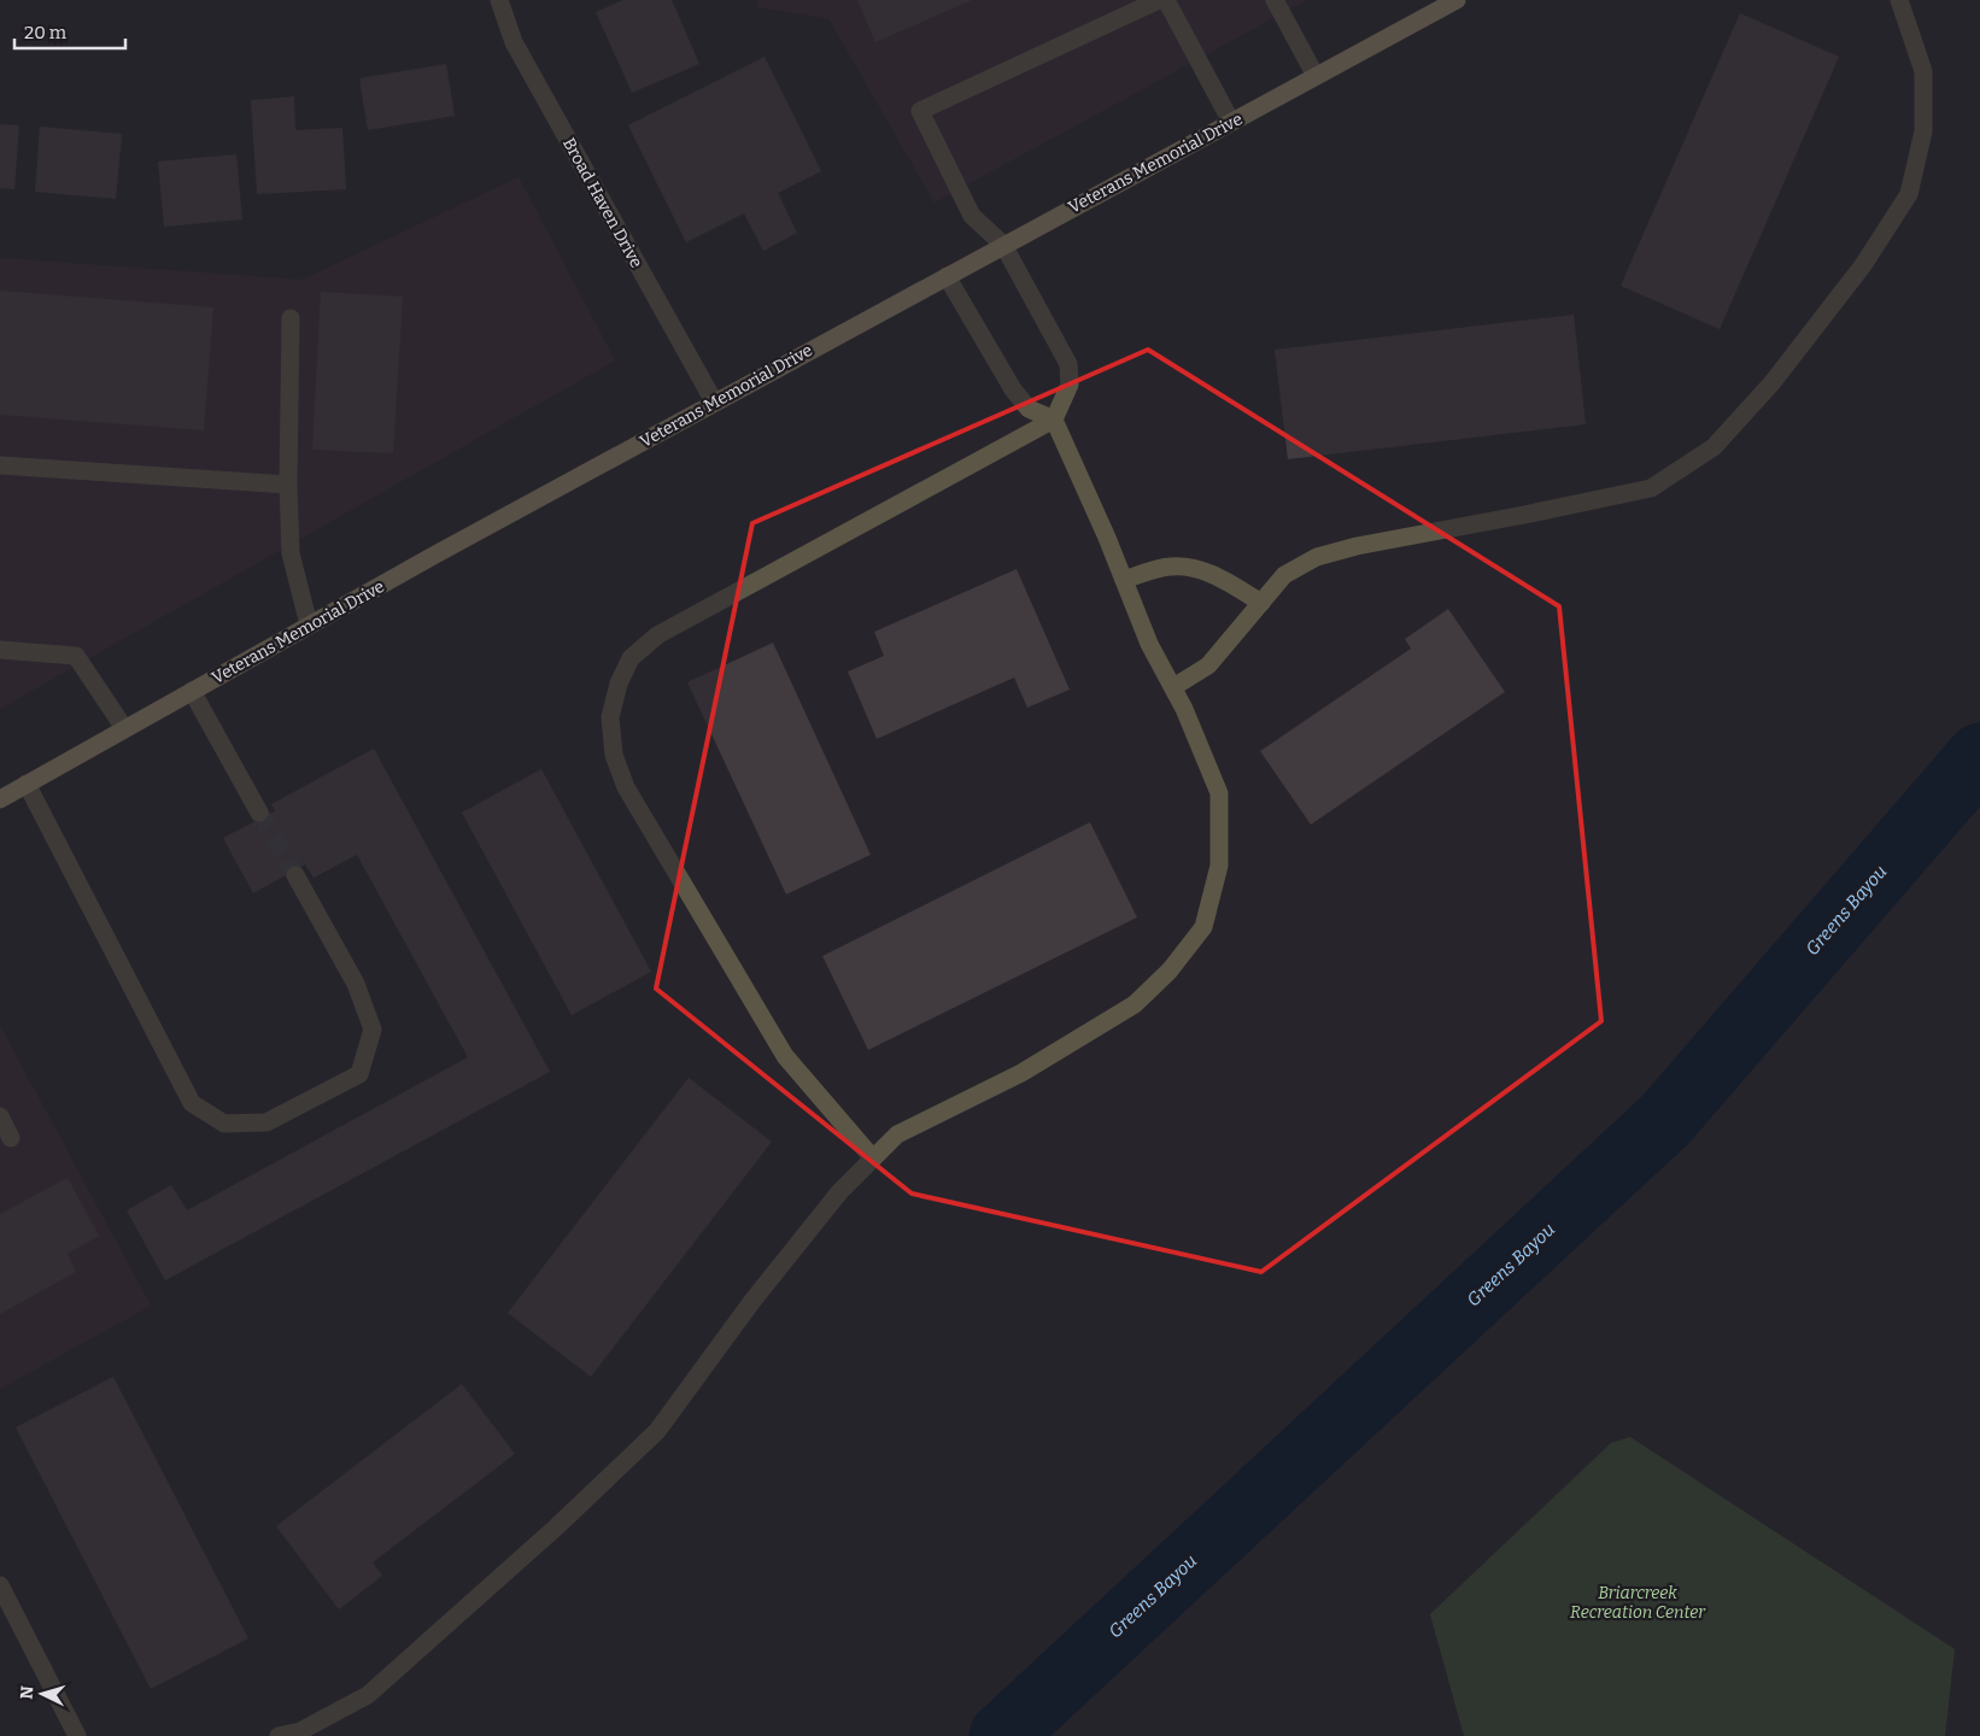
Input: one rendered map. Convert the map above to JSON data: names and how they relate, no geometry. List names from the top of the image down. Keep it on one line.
{"streets":{"main road":["Veterans Memorial Drive"],"street":["Broad Haven Drive"]},"crossings":[["Veterans Memorial Drive","Broad Haven Drive"]],"water":["Greens Bayou"],"parks":["Briarcreek Recreation Center"],"scale_bar":"20 m","north":"left"}
